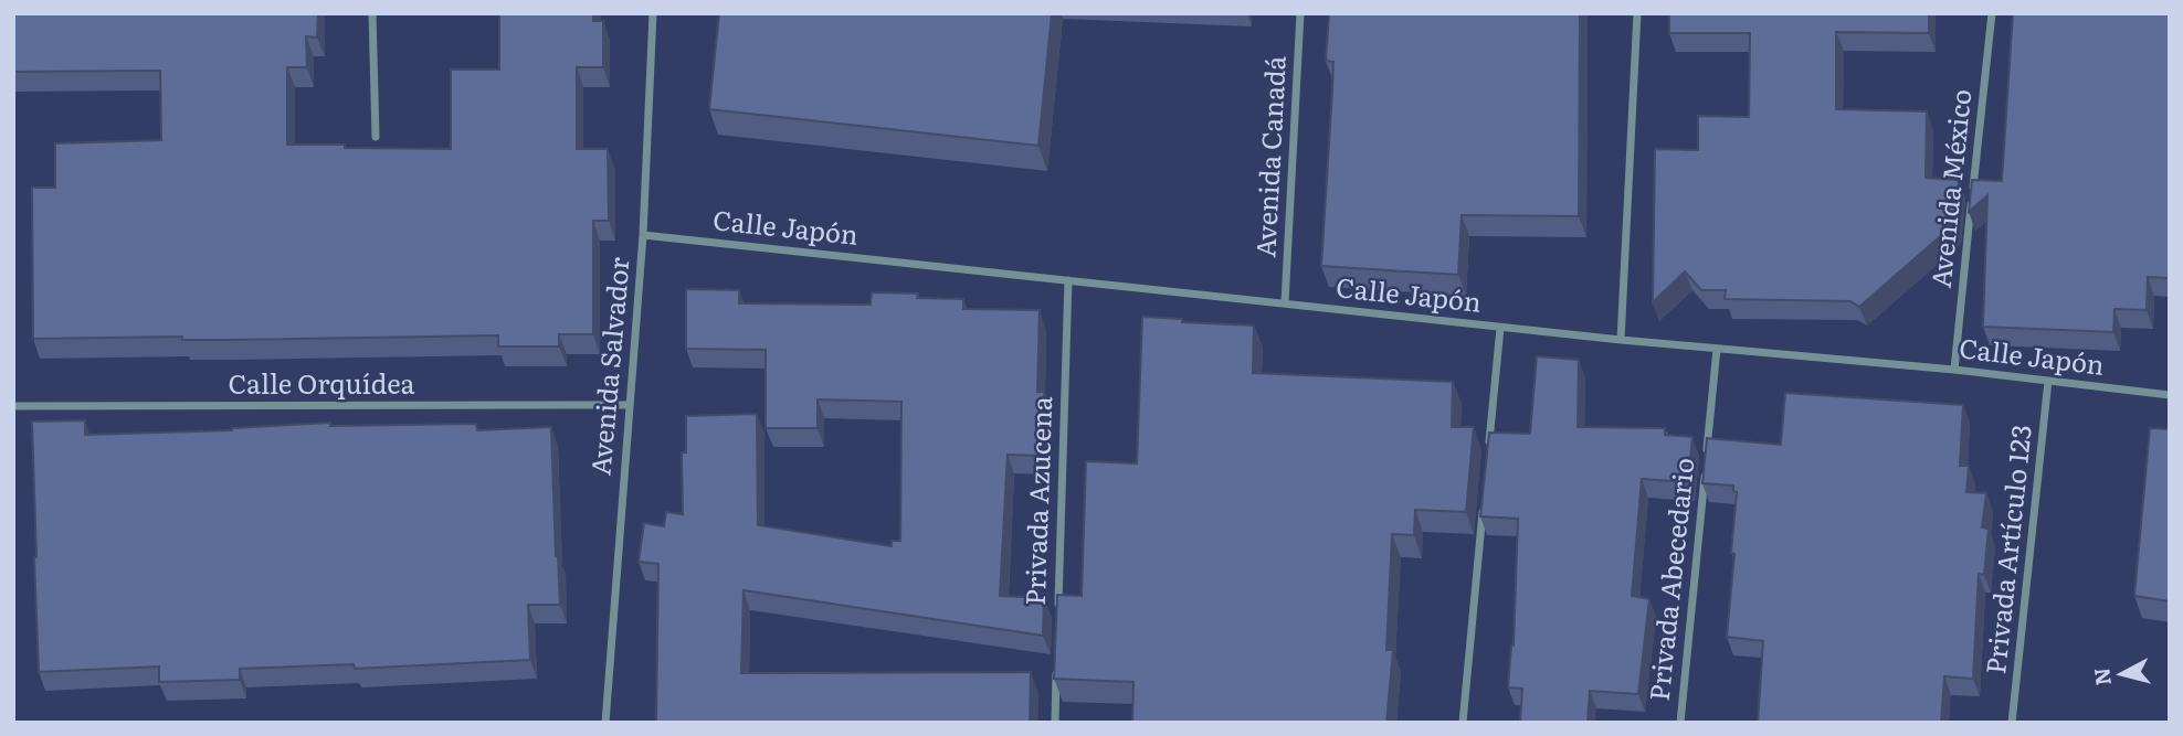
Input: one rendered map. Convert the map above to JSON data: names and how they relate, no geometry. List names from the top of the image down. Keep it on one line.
{"streets":{"street":["Avenida Canadá","Avenida México","Calle Japón","Avenida Salvador","Calle Orquídea","Privada Azucena","Privada Artículo 123","Privada Abecedario"]},"crossings":[["Avenida Canadá","Calle Japón"],["Avenida México","Calle Japón"],["Calle Japón","Avenida Salvador"],["Calle Japón","Privada Azucena"],["Calle Japón","Privada Artículo 123"],["Calle Japón","Privada Abecedario"],["Avenida Salvador","Calle Orquídea"]],"north":"left"}
